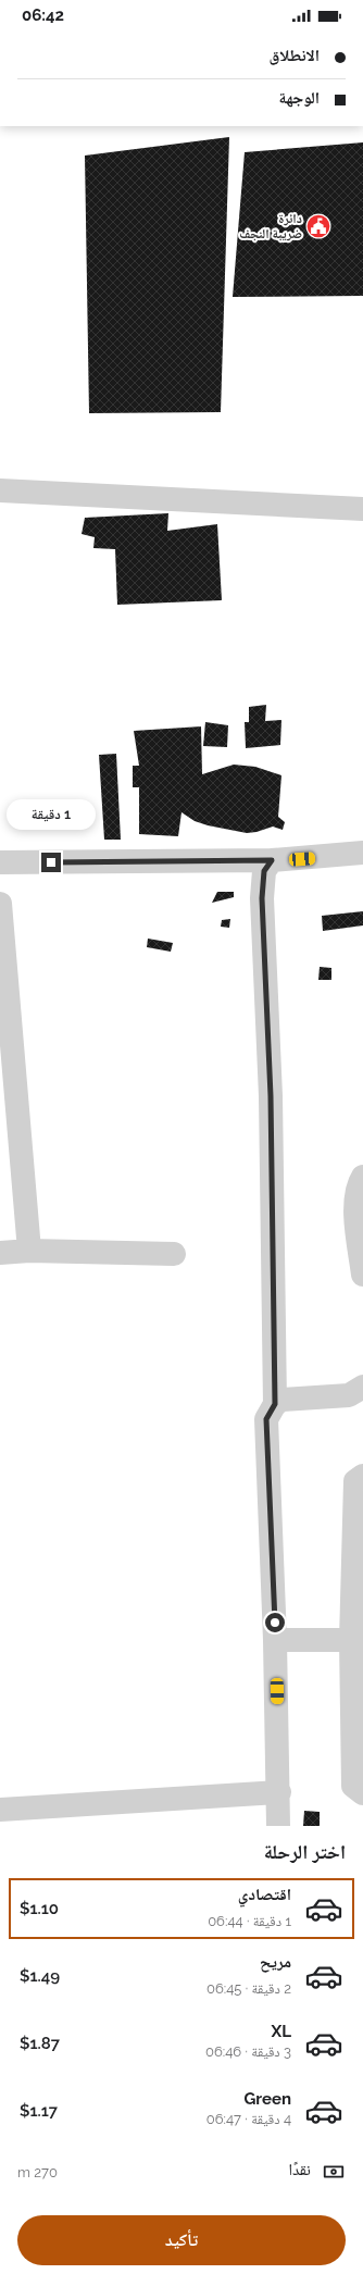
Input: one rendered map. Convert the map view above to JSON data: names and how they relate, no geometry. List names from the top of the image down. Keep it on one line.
{"places":{"public building":["دائرة ضريبة النجف"]},"page":{"status":"06:42","banner":["الانطلاق","الوجهة"],"bubble":"1 دقيقة","heading":"اختر الرحلة","list":[{"name":"اقتصادي","note":"1 دقيقة · 06:44","value":"$1.10"},{"name":"مريح","note":"2 دقيقة · 06:45","value":"$1.49"},{"name":"XL","note":"3 دقيقة · 06:46","value":"$1.87"},{"name":"Green","note":"4 دقيقة · 06:47","value":"$1.17"}],"pay":["نقدًا","270 m"],"buttons":"تأكيد"}}
